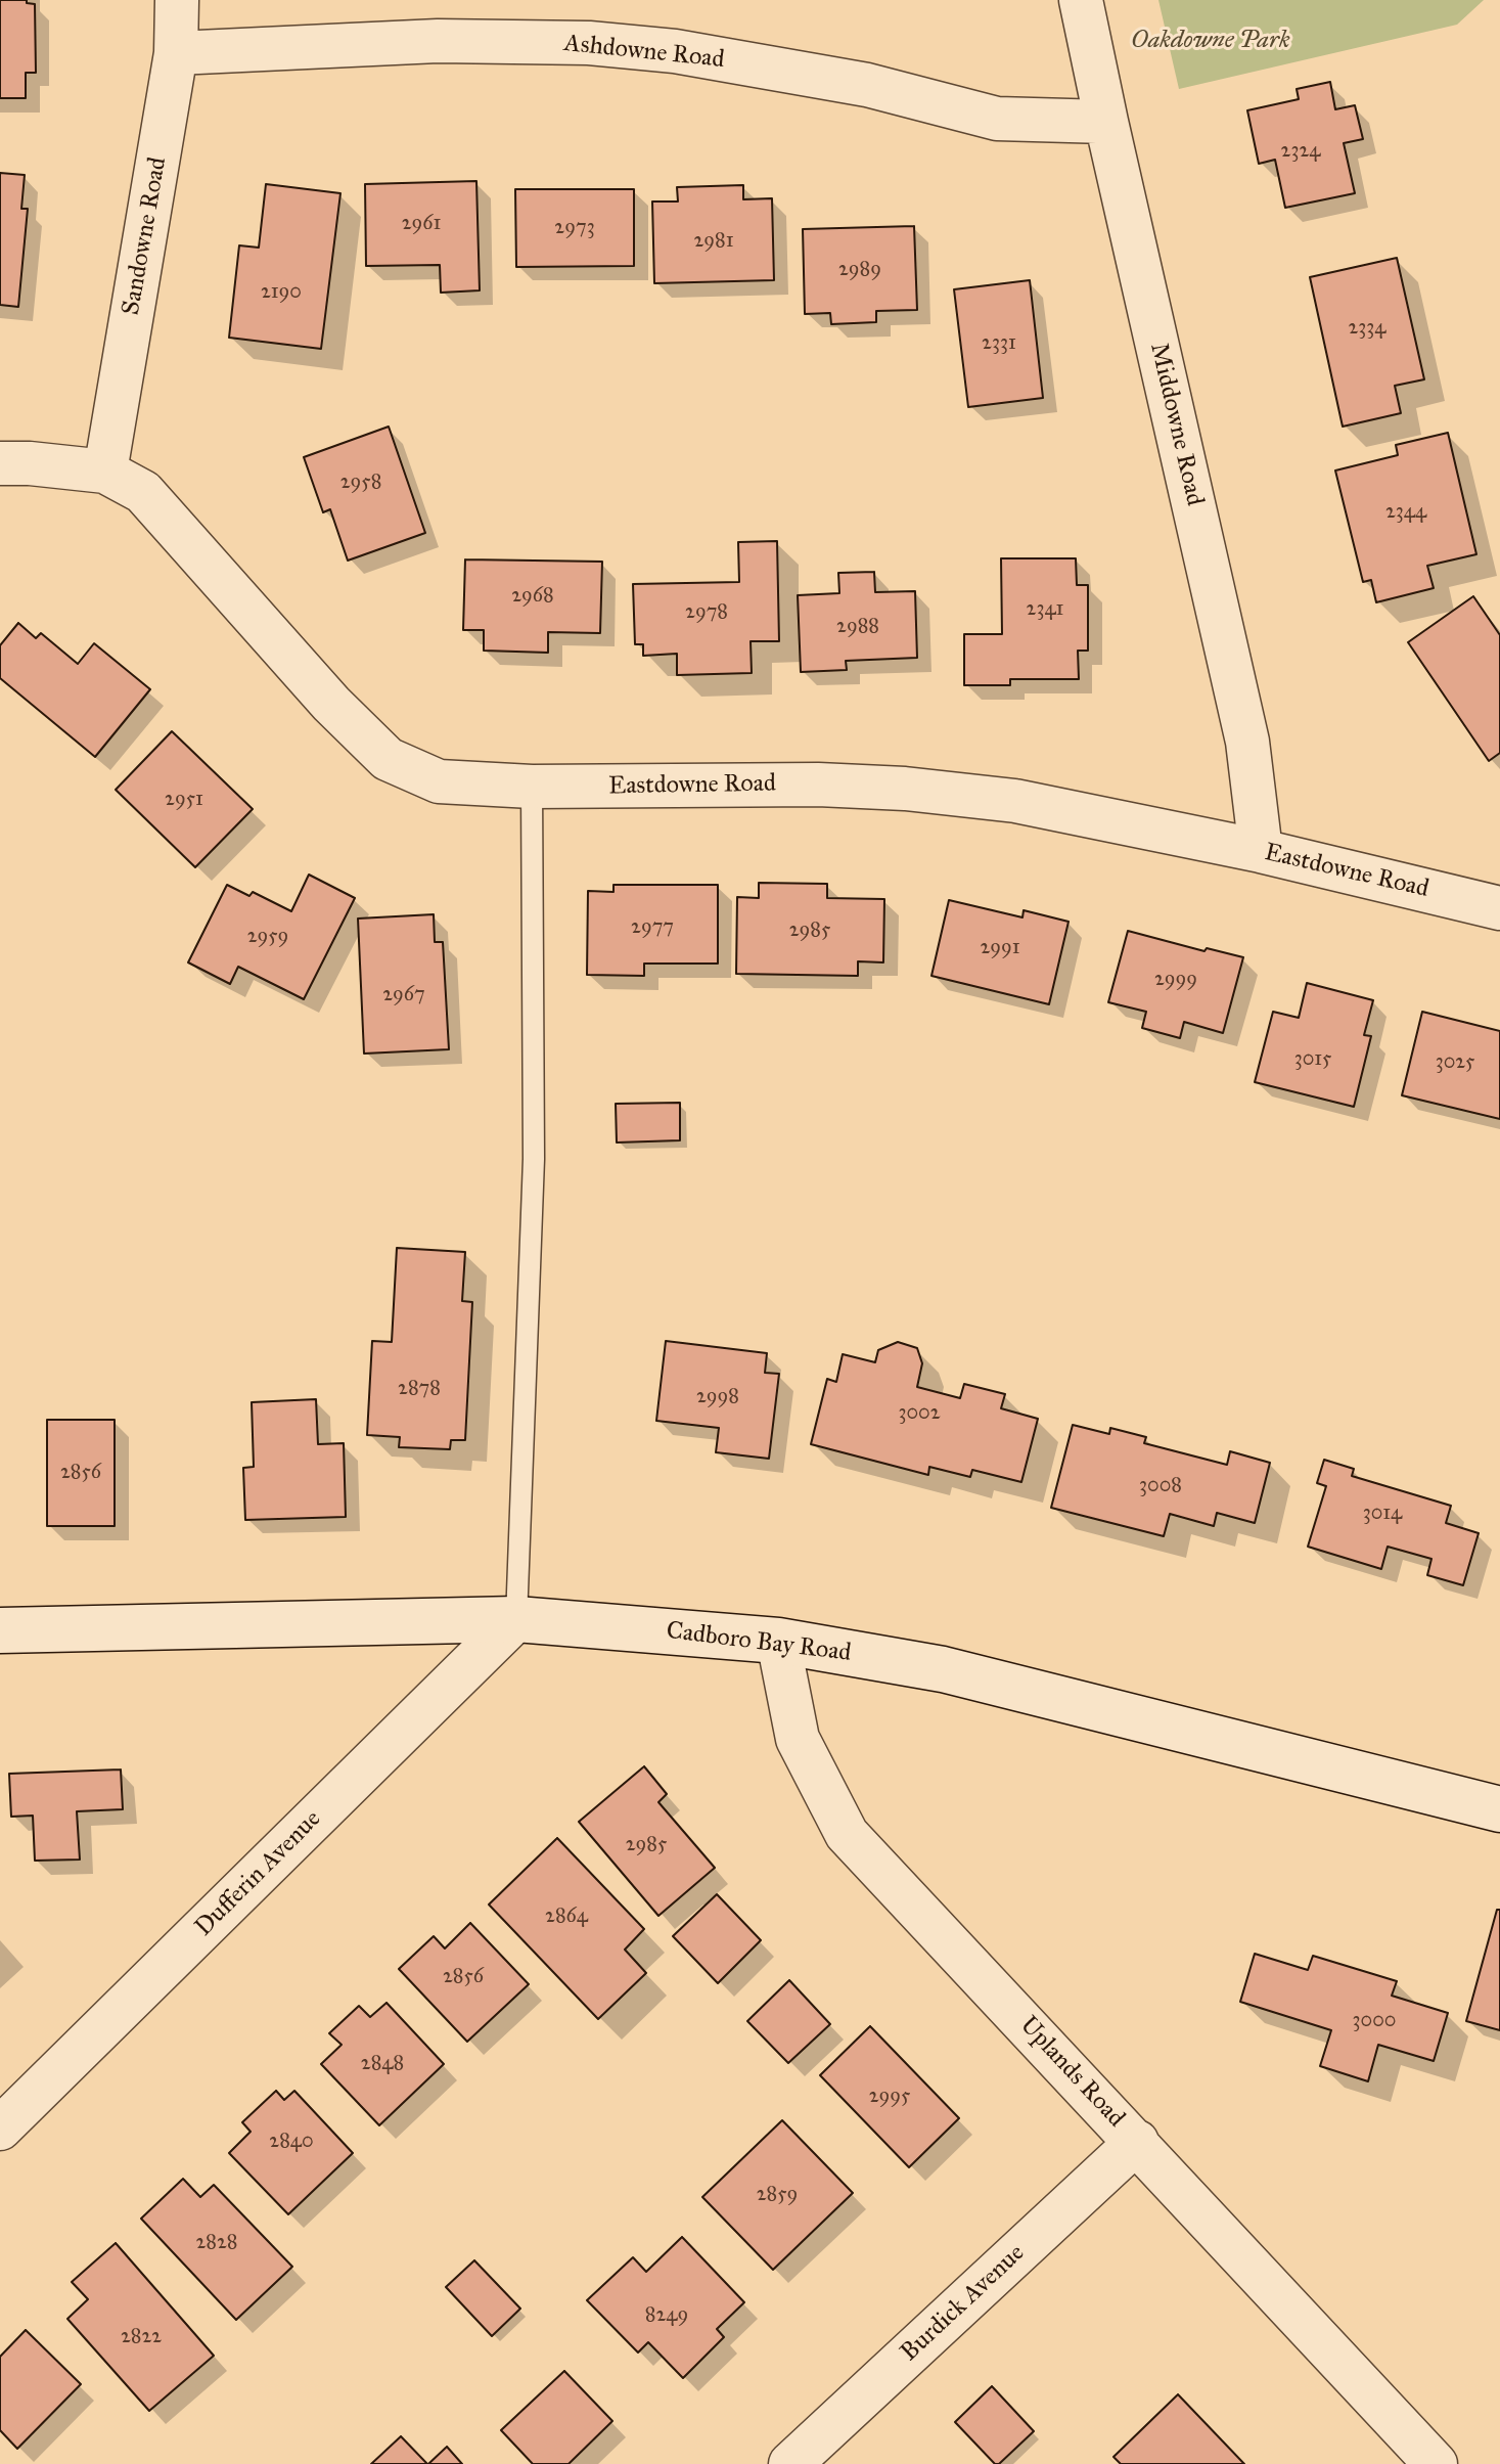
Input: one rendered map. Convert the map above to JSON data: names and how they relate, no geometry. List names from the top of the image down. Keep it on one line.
{"streets":{"main road":["Cadboro Bay Road"],"street":["Ashdowne Road","Sandowne Road","Middowne Road","Eastdowne Road","Dufferin Avenue","Uplands Road","Burdick Avenue"]},"crossings":[["Ashdowne Road","Sandowne Road"],["Ashdowne Road","Middowne Road"],["Sandowne Road","Eastdowne Road"],["Middowne Road","Eastdowne Road"],["Cadboro Bay Road","Dufferin Avenue"],["Cadboro Bay Road","Uplands Road"],["Uplands Road","Burdick Avenue"]],"parks":["Oakdowne Park"],"house_numbers":["2324","2961","2973","2981","2989","2190","2334","2331","2958","2344","2968","2341","2978","2988","2951","2977","2985","2959","2991","2999","2967","3015","3025","2878","2998","3002","2856","3008","3014","2985","2864","2856","3000","2848","2995","2840","2859","2828","8249","2822"]}
